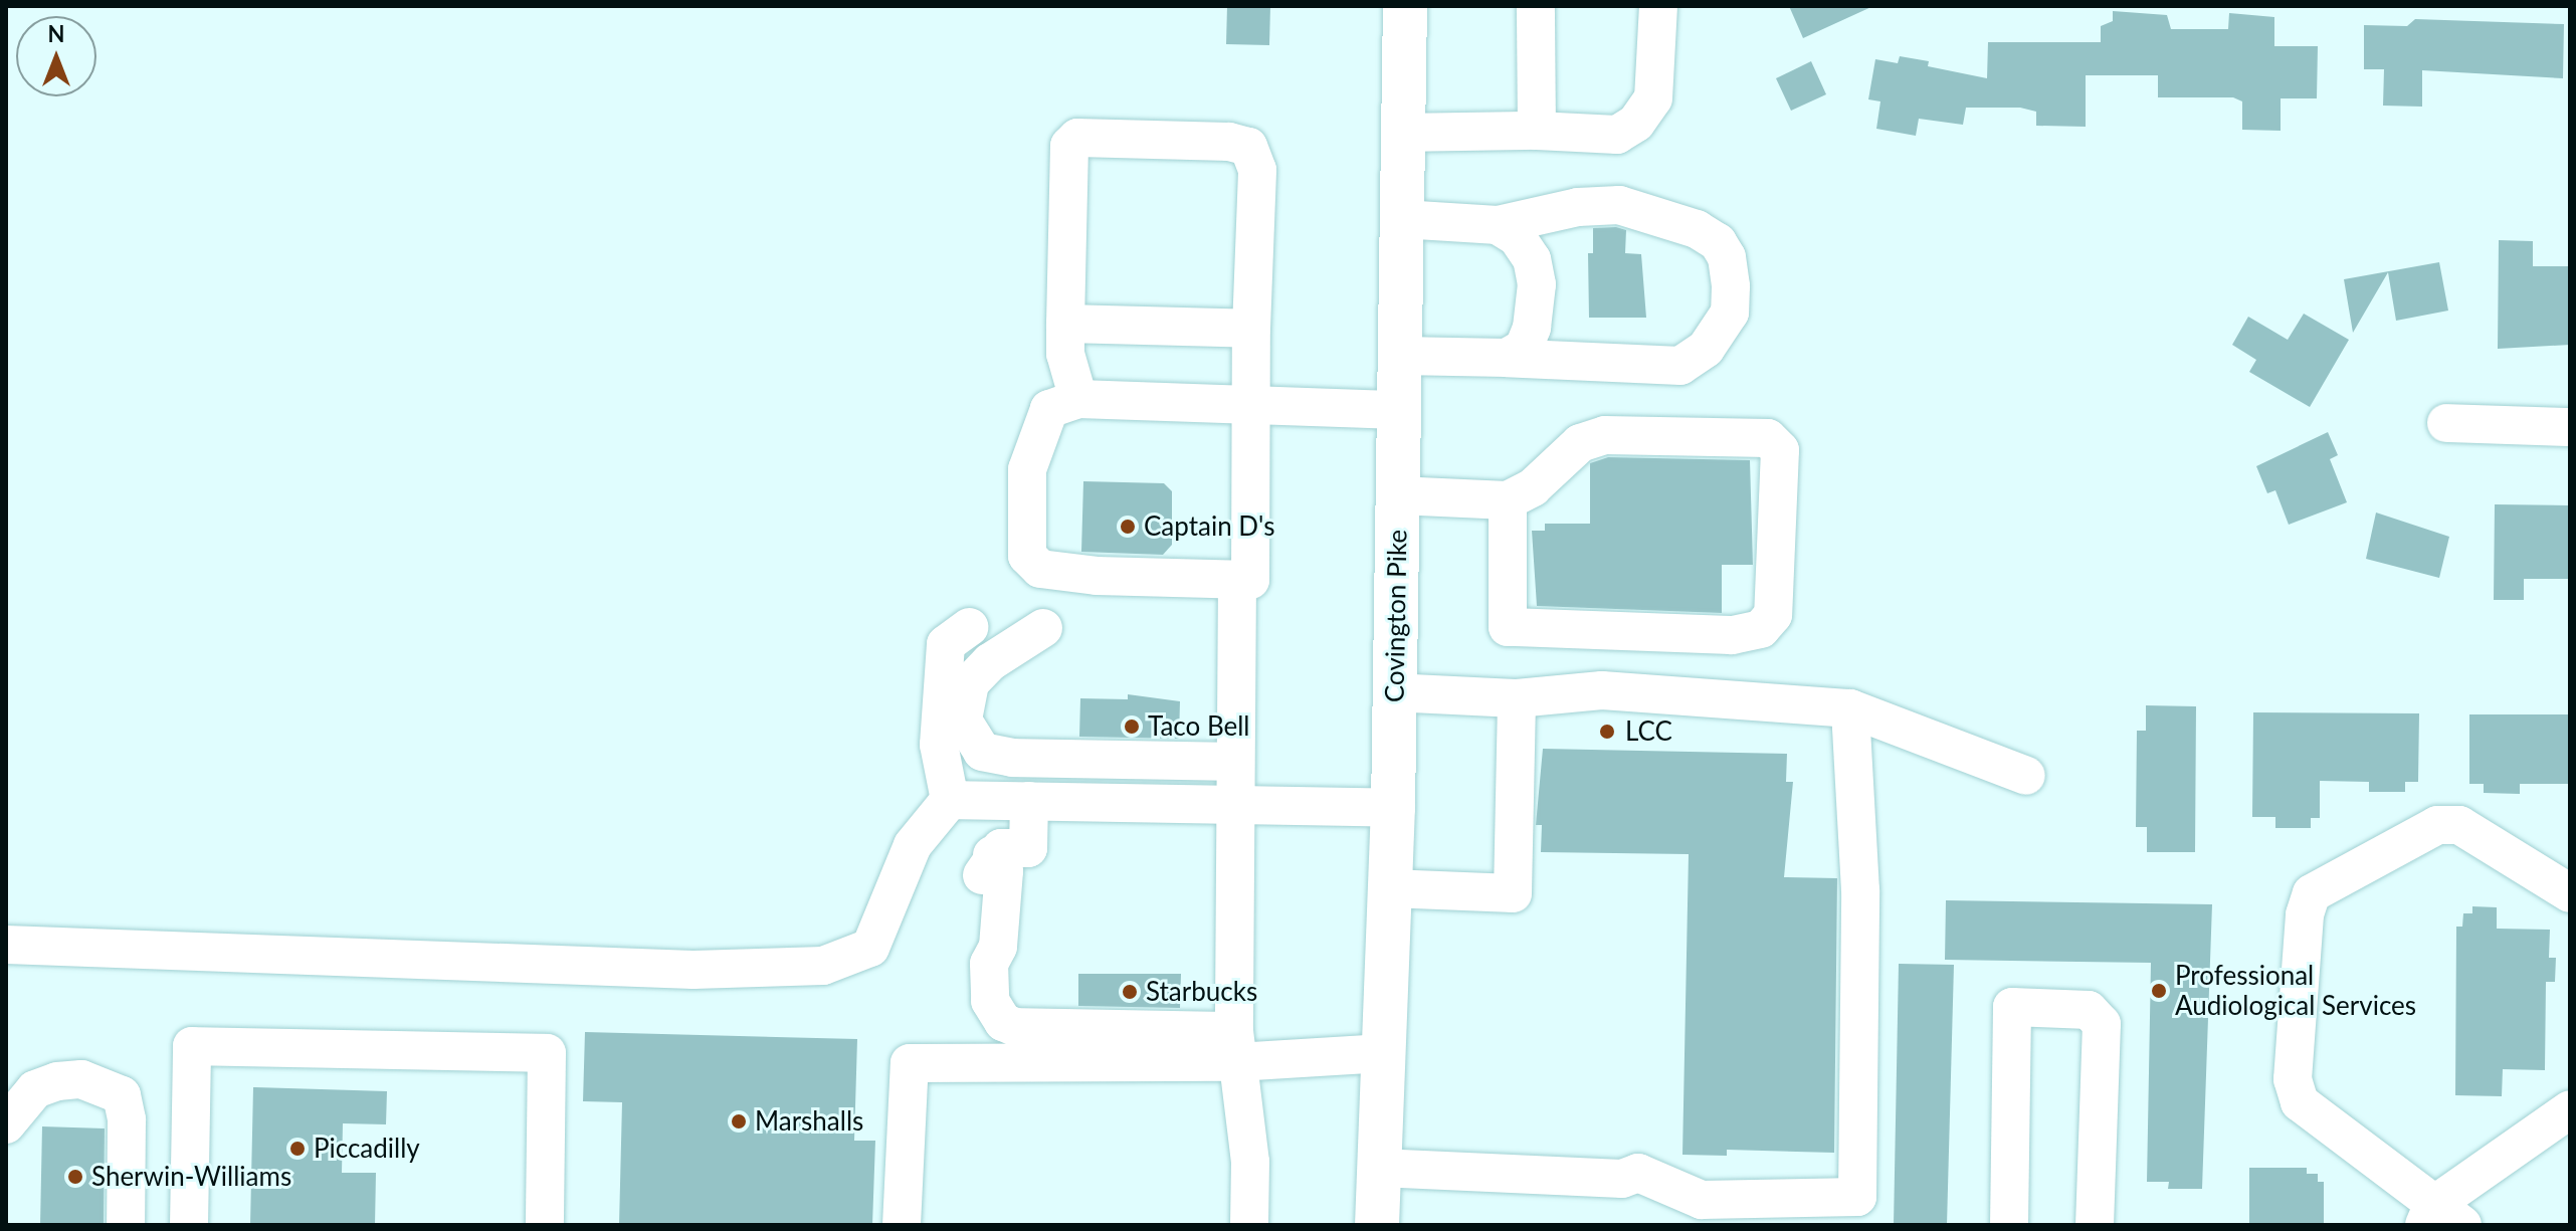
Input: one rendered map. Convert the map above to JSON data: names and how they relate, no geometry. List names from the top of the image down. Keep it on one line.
{"streets":{"main road":["Covington Pike"]},"places":["Captain D's","Taco Bell","LCC","Professional Audiological Services","Starbucks","Marshalls","Piccadilly","Sherwin-Williams"],"north":"top"}
